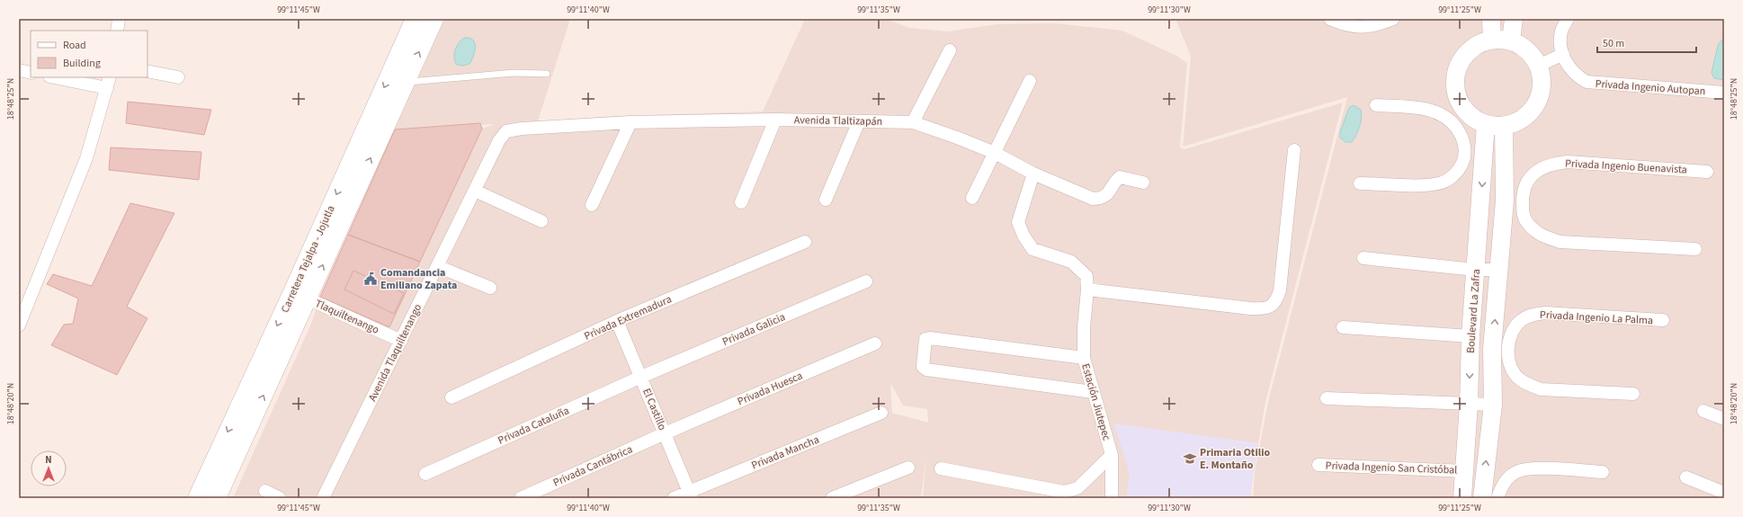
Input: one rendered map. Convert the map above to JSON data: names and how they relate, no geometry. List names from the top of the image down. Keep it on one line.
{"streets":{"street":["Privada Ingenio Autopan","Avenida Tlaltizapán","Privada Ingenio Buenavista","Carretera Tejalpa - Jojutla","Boulevard La Zafra","Tlaquiltenango","Privada Extremadura","Privada Ingenio La Palma","Privada Galicia","Avenida Tlaquiltenango","Privada Huesca","Estación Jiutepec","El Castillo","Privada Cataluña","Privada Mancha","Privada Cantábrica","Privada Ingenio San Cristóbal"]},"crossings":[["Avenida Tlaltizapán","Avenida Tlaquiltenango"],["Avenida Tlaltizapán","Estación Jiutepec"],["Carretera Tejalpa - Jojutla","Tlaquiltenango"],["Boulevard La Zafra","Privada Ingenio La Palma"],["Boulevard La Zafra","Privada Ingenio San Cristóbal"],["Tlaquiltenango","Avenida Tlaquiltenango"],["Privada Extremadura","El Castillo"],["Privada Galicia","El Castillo"],["Privada Galicia","Privada Cataluña"],["Privada Huesca","El Castillo"],["Privada Huesca","Privada Cantábrica"],["El Castillo","Privada Cataluña"],["El Castillo","Privada Mancha"],["El Castillo","Privada Cantábrica"]],"places":{"public building":["Comandancia Emiliano Zapata"],"school or university":["Primaria Otilio E. Montaño"]},"legend":["Road","Building"],"scale_bar":"50 m","north":"top","coordinates":["99°11'45\"W","99°11'40\"W","99°11'35\"W","99°11'30\"W","99°11'25\"W","18°48'25\"N","18°48'20\"N"]}
